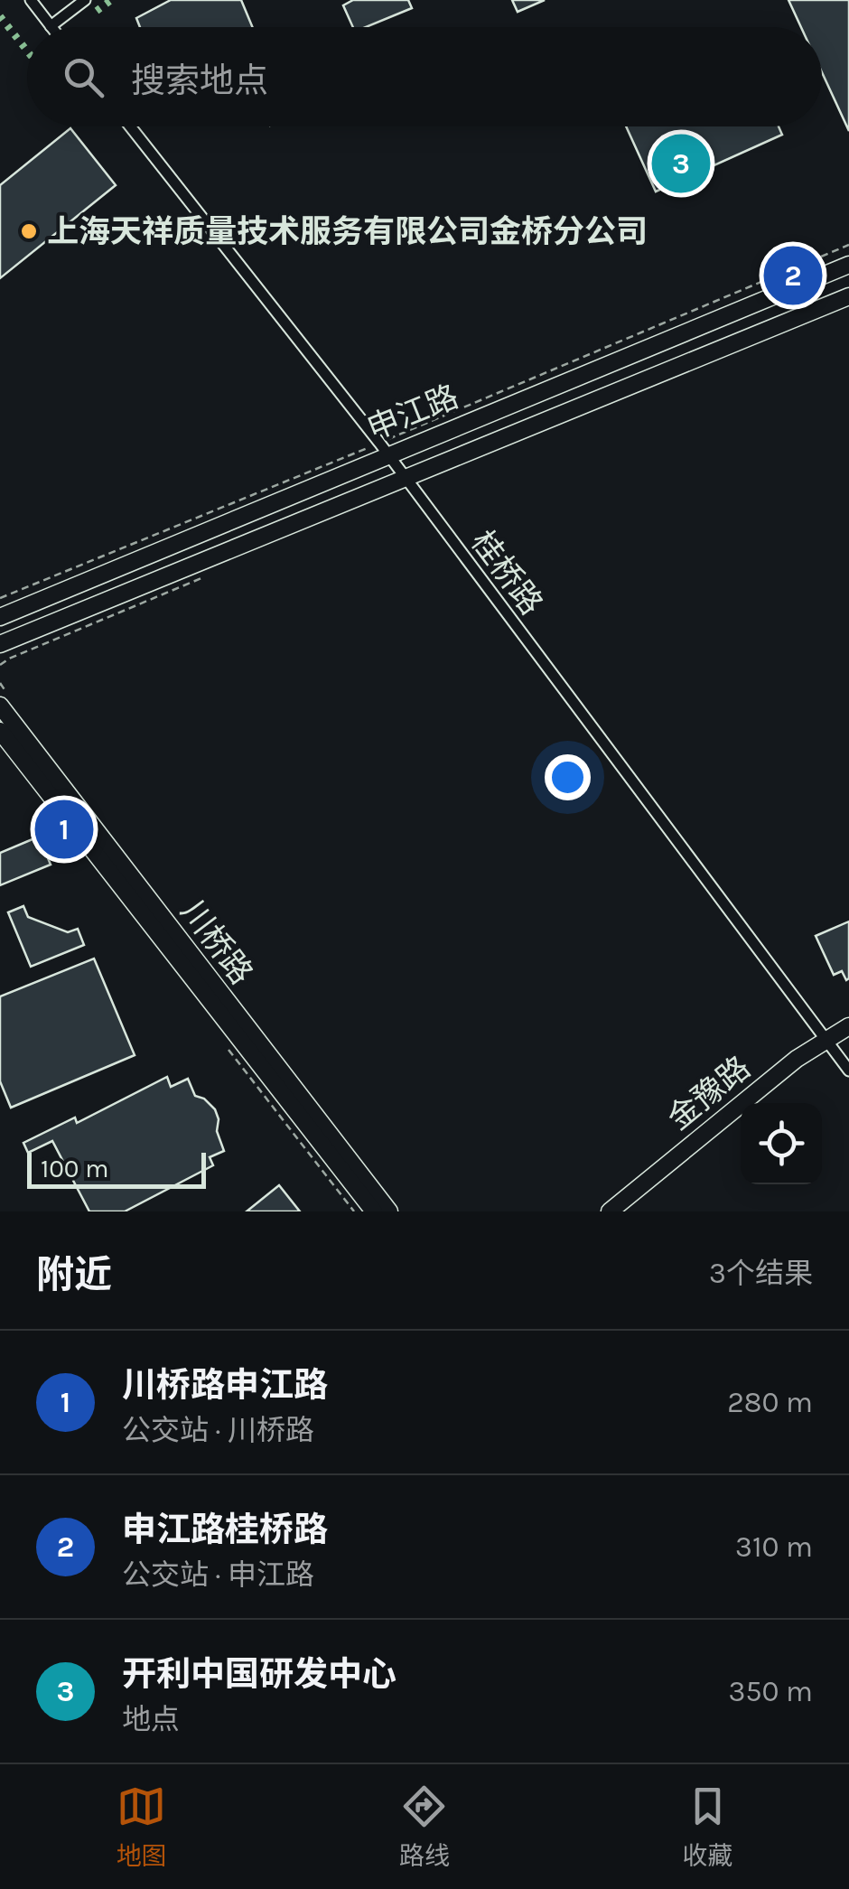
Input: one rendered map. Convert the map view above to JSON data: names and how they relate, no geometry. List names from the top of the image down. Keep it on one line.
{"streets":{"main road":["申江路","川桥路","金豫路"],"street":["桂桥路"]},"crossings":[["申江路","桂桥路"],["桂桥路","金豫路"]],"places":["上海天祥质量技术服务有限公司金桥分公司"],"scale_bar":"100 m","page":{"search":"搜索地点","pins":["3","2","1"],"scale":"100 m","heading":["附近","3个结果"],"list":[{"mark":"1","name":"川桥路申江路","note":"公交站 · 川桥路","value":"280 m"},{"mark":"2","name":"申江路桂桥路","note":"公交站 · 申江路","value":"310 m"},{"mark":"3","name":"开利中国研发中心","note":"地点","value":"350 m"}],"nav":["地图","路线","收藏"]}}
